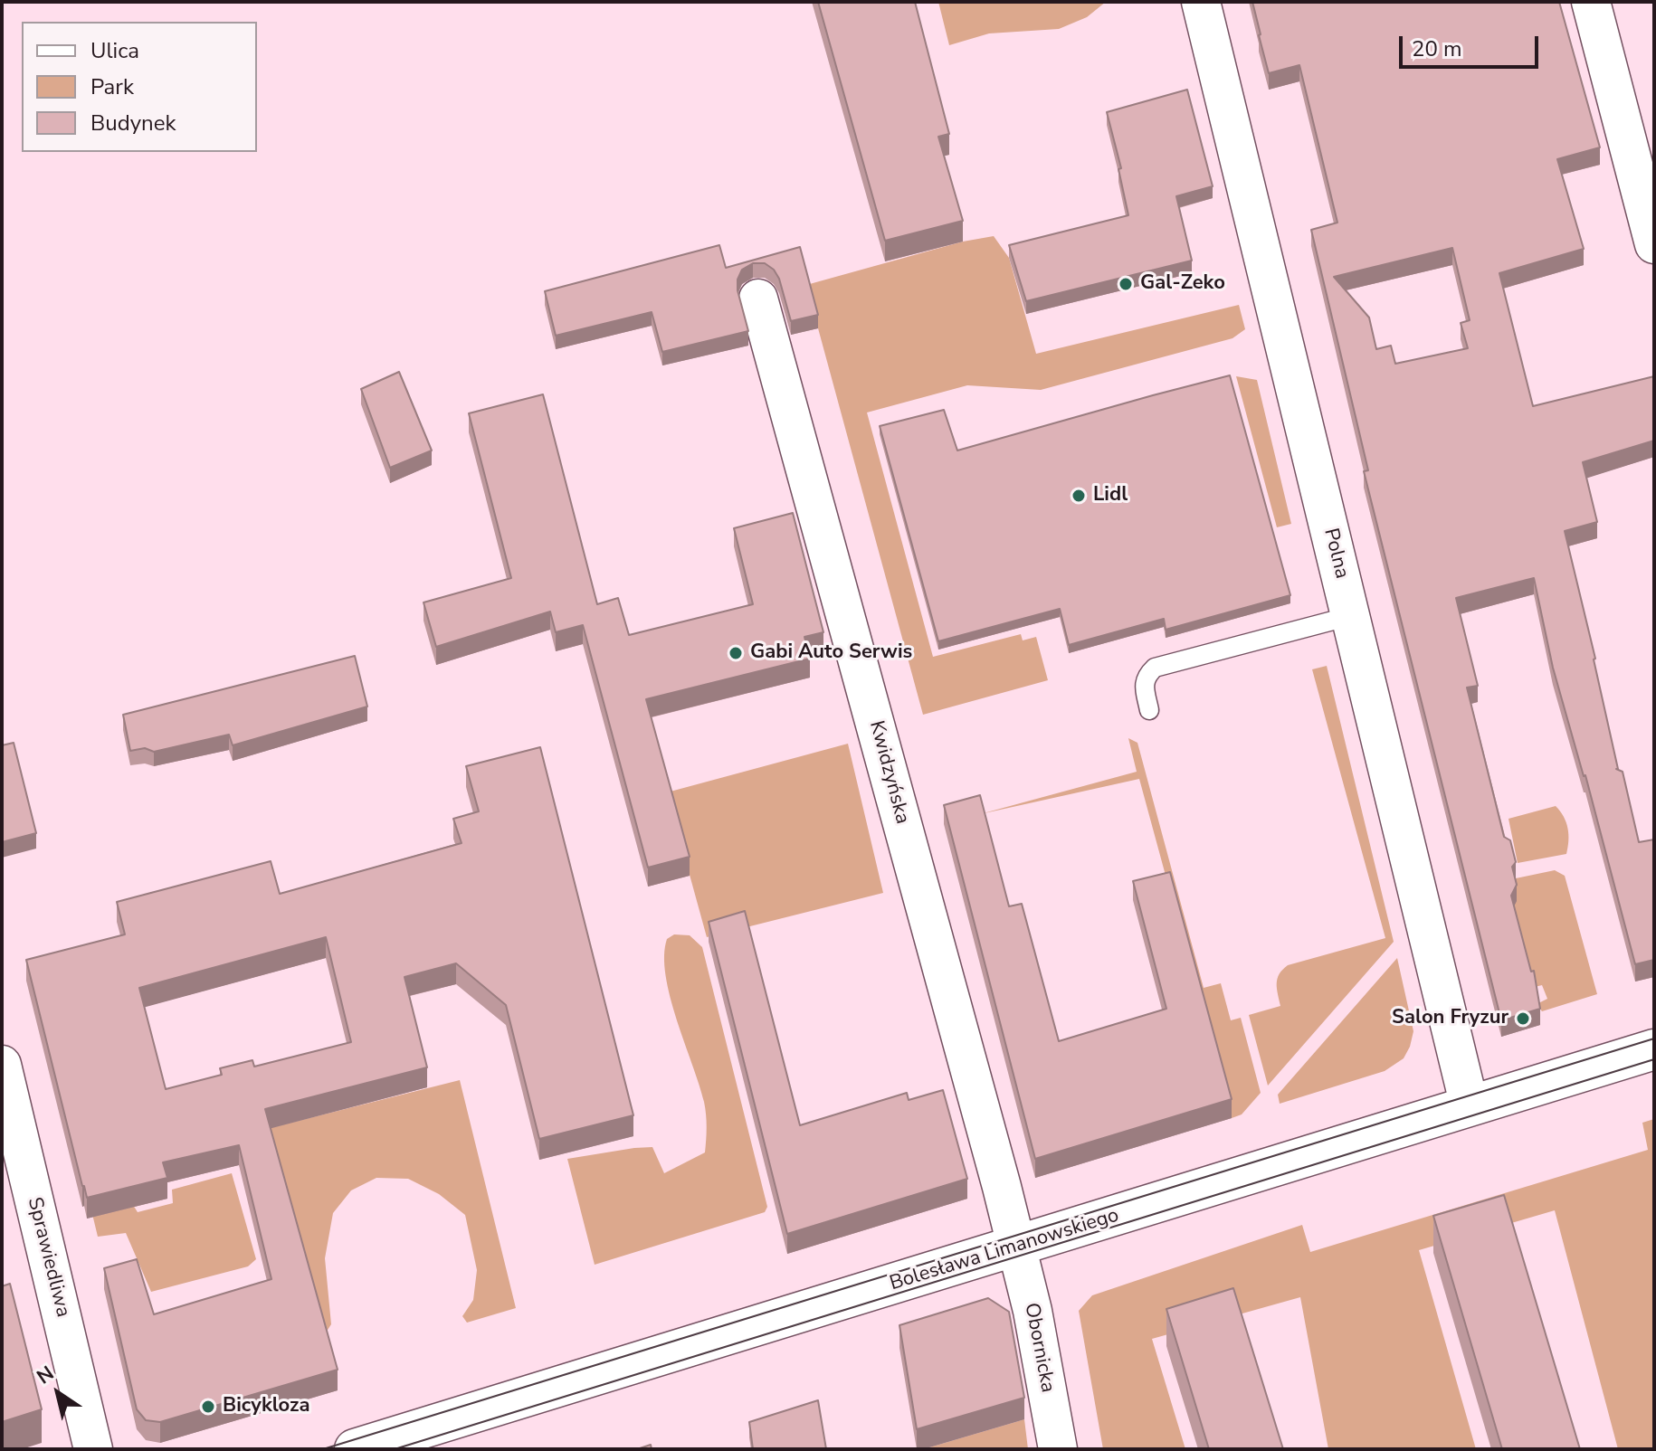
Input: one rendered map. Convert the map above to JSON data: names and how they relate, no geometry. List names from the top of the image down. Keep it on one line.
{"streets":{"street":["Polna","Kwidzyńska","Bolesława Limanowskiego","Sprawiedliwa","Obornicka"]},"crossings":[["Polna","Bolesława Limanowskiego"],["Kwidzyńska","Bolesława Limanowskiego"],["Kwidzyńska","Obornicka"],["Bolesława Limanowskiego","Obornicka"]],"places":["Gal-Zeko","Lidl","Gabi Auto Serwis","Salon Fryzur","Bicykloza"],"legend":["Ulica","Park","Budynek"],"scale_bar":"20 m","north":"top left"}
